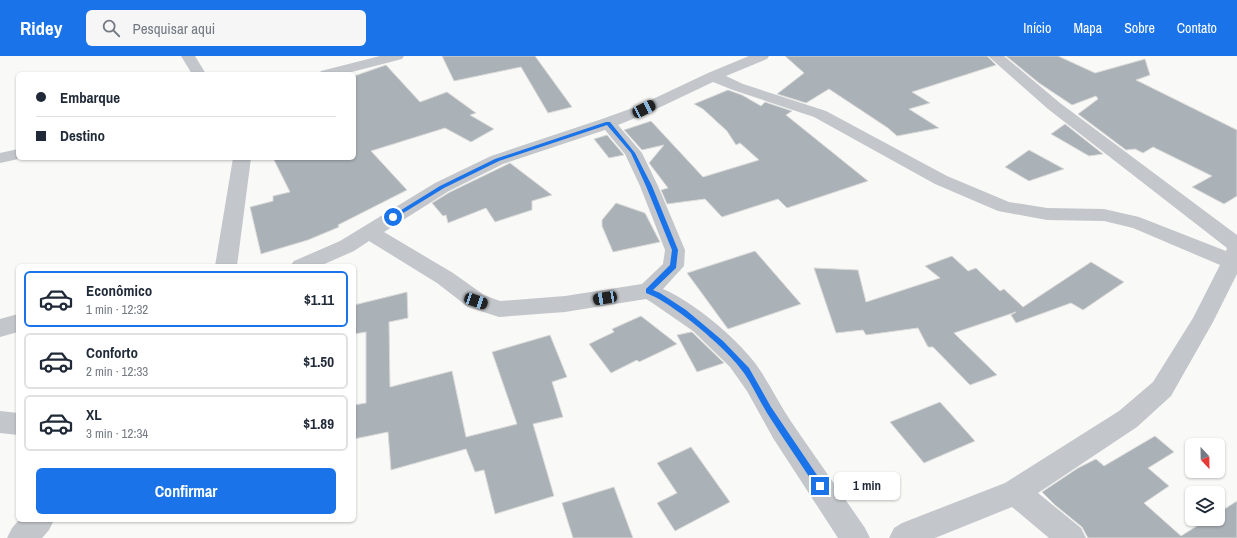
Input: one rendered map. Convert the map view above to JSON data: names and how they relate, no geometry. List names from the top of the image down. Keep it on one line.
{"north":"bottom","page":{"header":"Ridey","search":"Pesquisar aqui","nav":["Início","Mapa","Sobre","Contato"],"banner":["Embarque","Destino"],"list":[{"name":"Econômico","note":"1 min · 12:32","value":"$1.11"},{"name":"Conforto","note":"2 min · 12:33","value":"$1.50"},{"name":"XL","note":"3 min · 12:34","value":"$1.89"}],"buttons":"Confirmar","bubble":"1 min"}}
